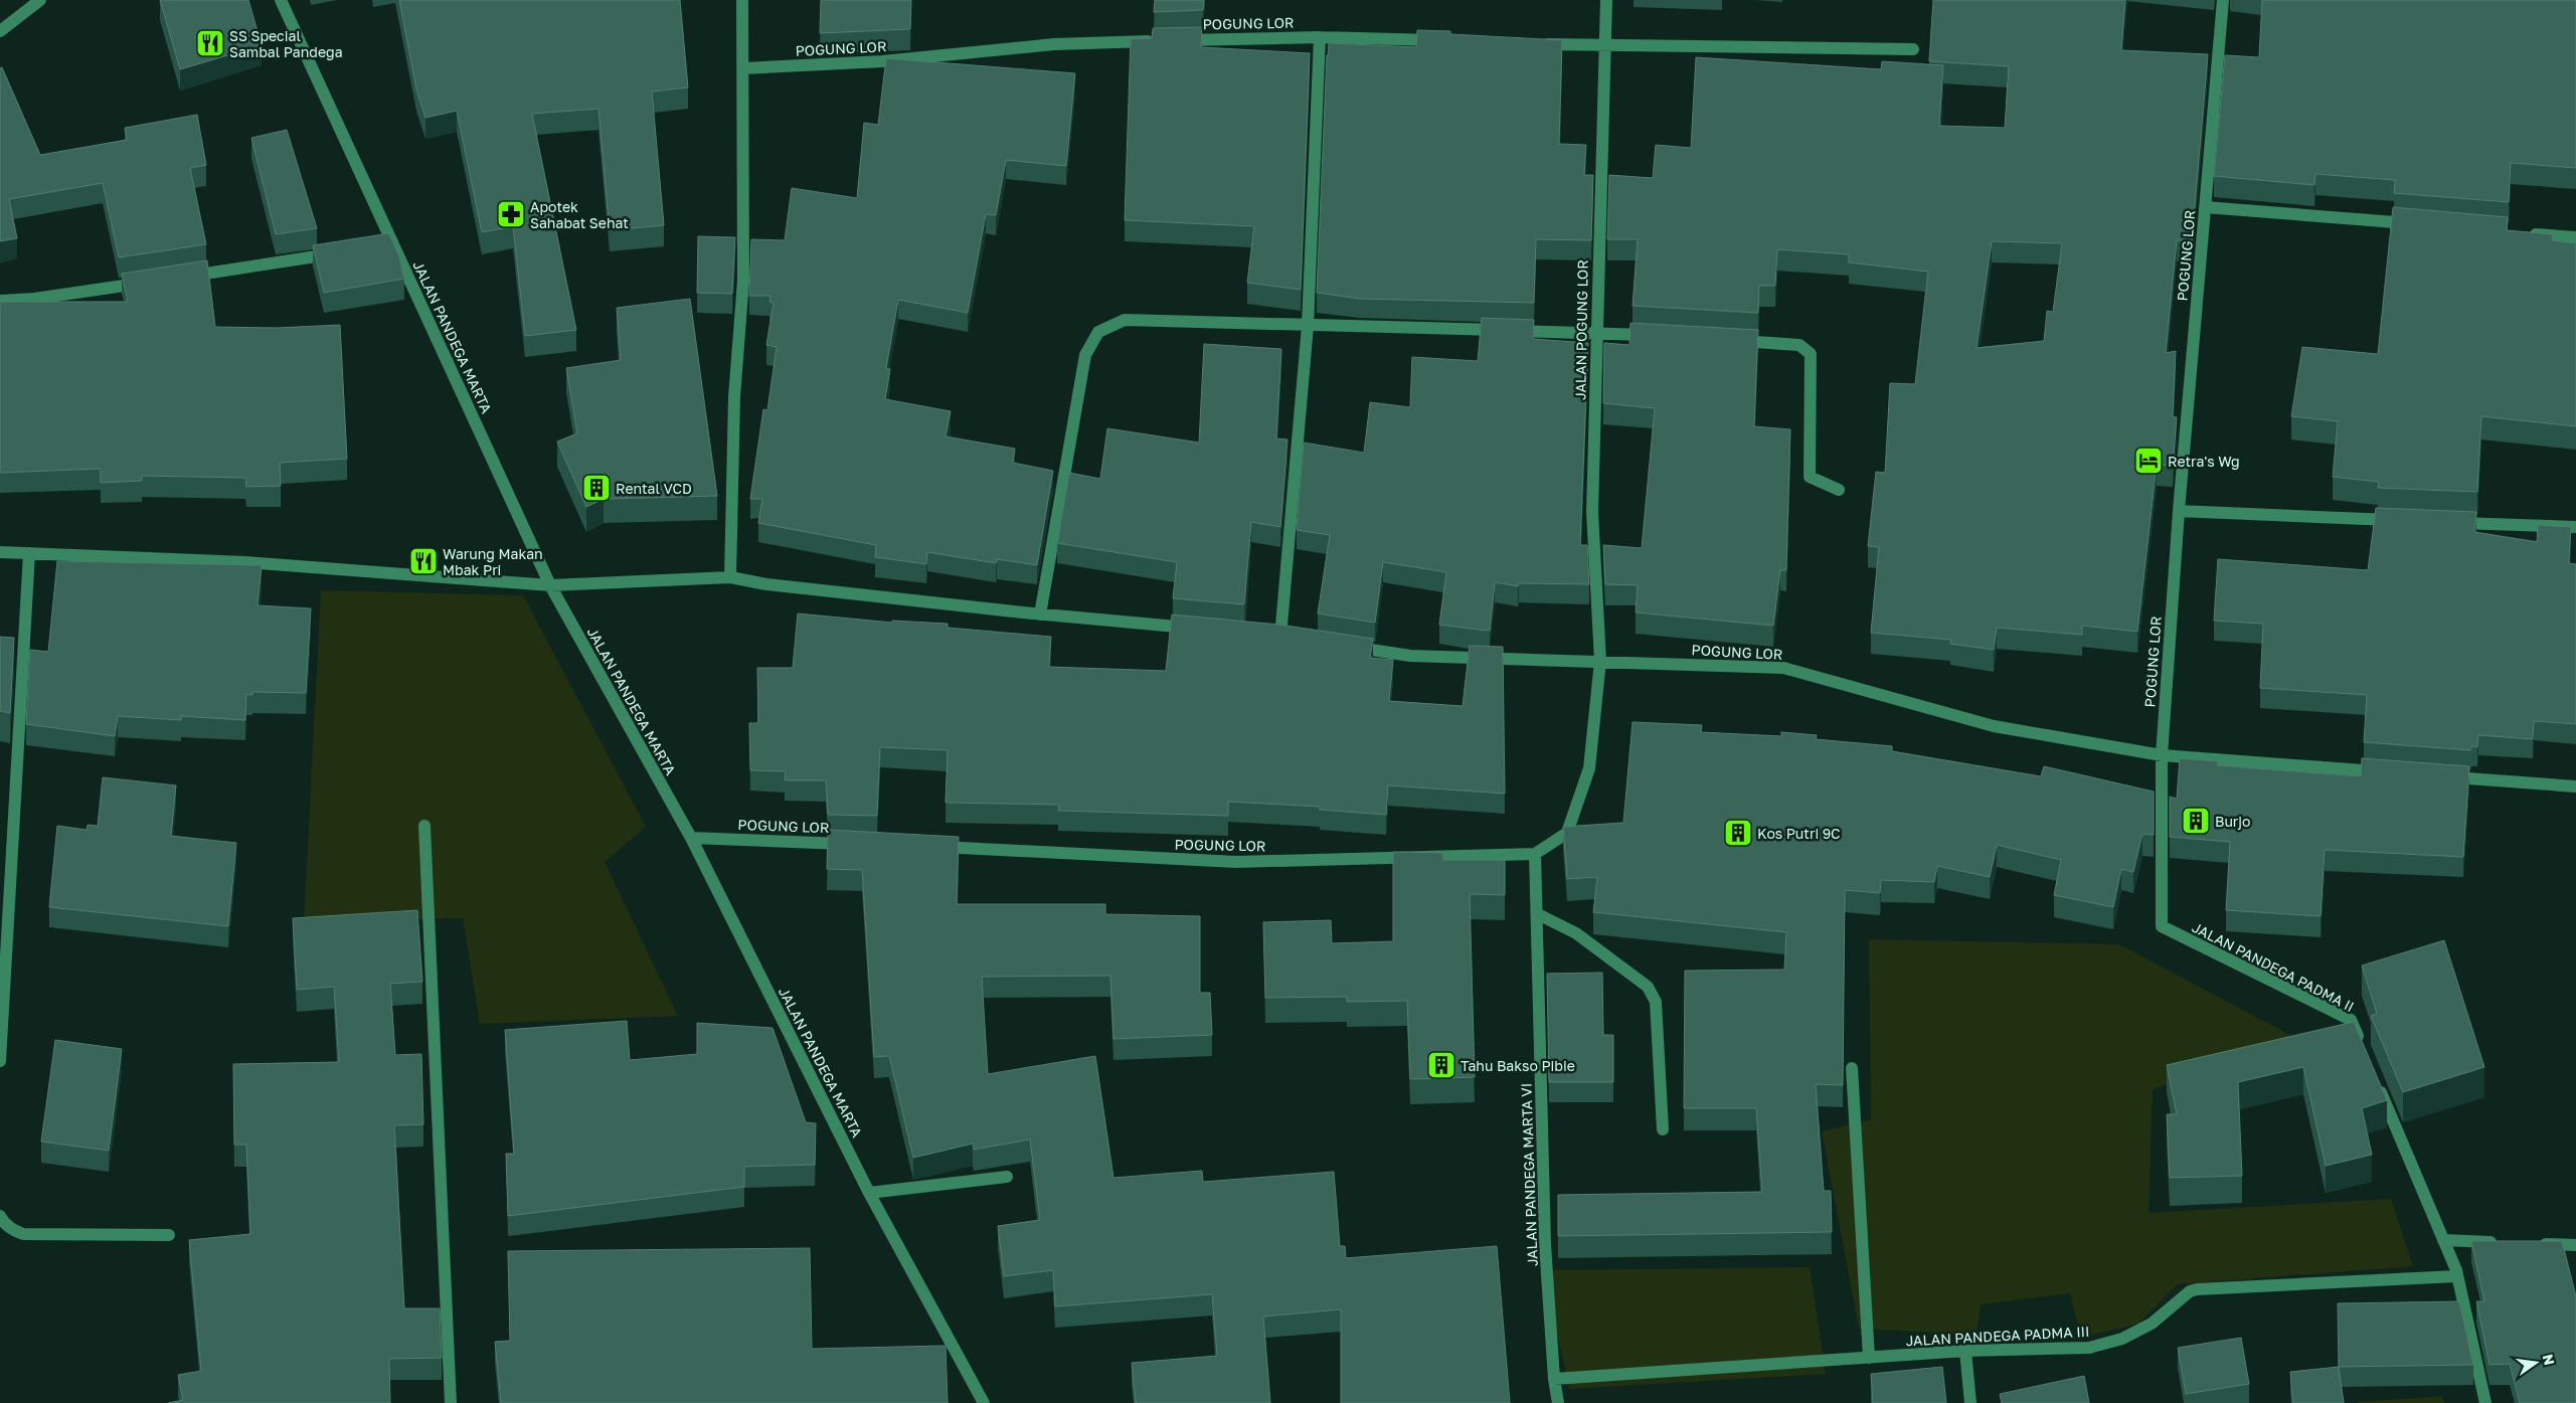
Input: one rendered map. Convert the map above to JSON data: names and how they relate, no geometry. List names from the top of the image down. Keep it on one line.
{"streets":{"street":["POGUNG LOR","JALAN POGUNG LOR","JALAN PANDEGA MARTA","JALAN PANDEGA PADMA II","JALAN PANDEGA MARTA VI","JALAN PANDEGA PADMA III"]},"crossings":[["POGUNG LOR","JALAN POGUNG LOR"],["POGUNG LOR","JALAN PANDEGA MARTA"],["POGUNG LOR","JALAN PANDEGA PADMA II"],["POGUNG LOR","JALAN PANDEGA MARTA VI"],["JALAN PANDEGA MARTA VI","JALAN PANDEGA PADMA III"]],"places":{"restaurant":["SS Special Sambal Pandega","Warung Makan Mbak Pri"],"pharmacy":["Apotek Sahabat Sehat"],"hotel":["Retra's Wg"],"building":["Rental VCD","Burjo","Kos Putri 9C","Tahu Bakso Pibie"]},"north":"right"}
